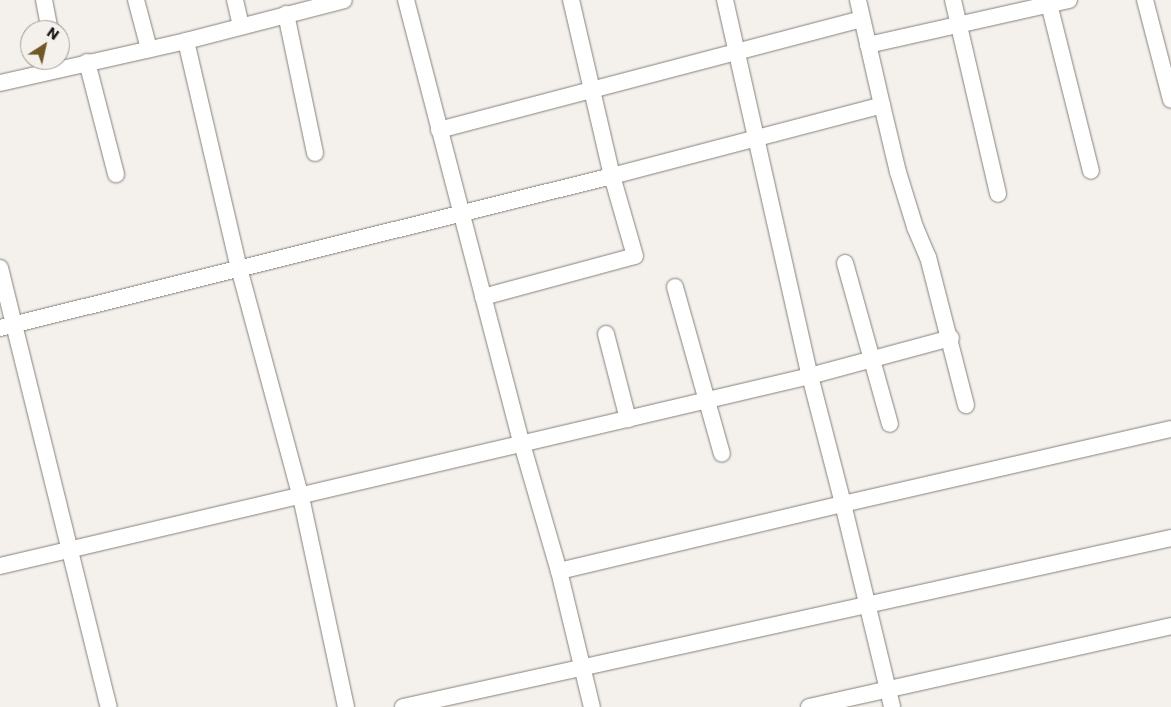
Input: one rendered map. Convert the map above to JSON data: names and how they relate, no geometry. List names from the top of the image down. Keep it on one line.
{"north":"top right"}
